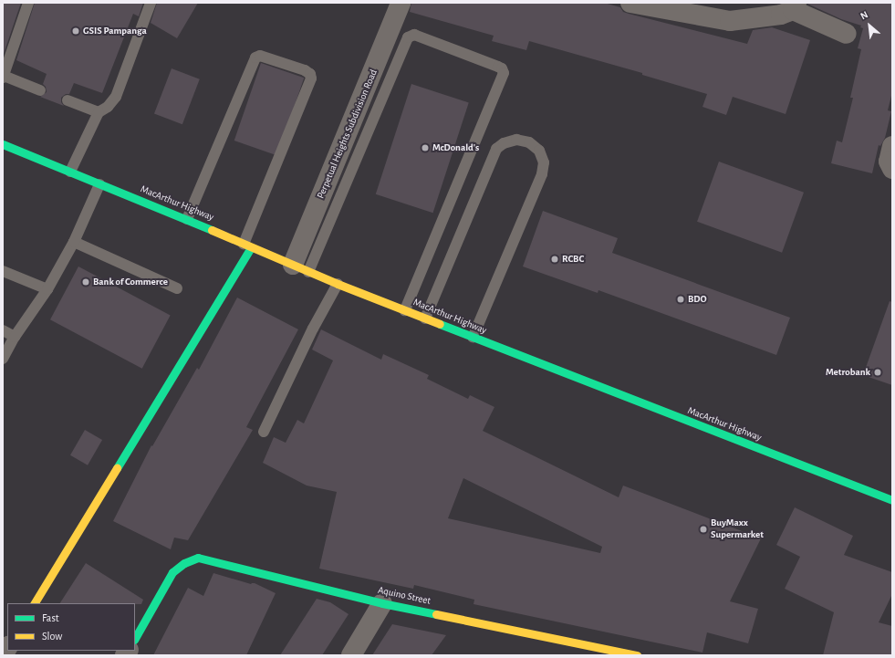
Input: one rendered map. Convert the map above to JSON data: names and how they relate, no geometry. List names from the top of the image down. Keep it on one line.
{"streets":{"main road":["MacArthur Highway","Aquino Street"],"street":["Perpetual Heights Subdivision Road"]},"crossings":[["Perpetual Heights Subdivision Road","MacArthur Highway"]],"places":["GSIS Pampanga","McDonald's","RCBC","Bank of Commerce","BDO","Metrobank","BuyMaxx Supermarket"],"legend":["Fast","Slow"],"north":"top left"}
